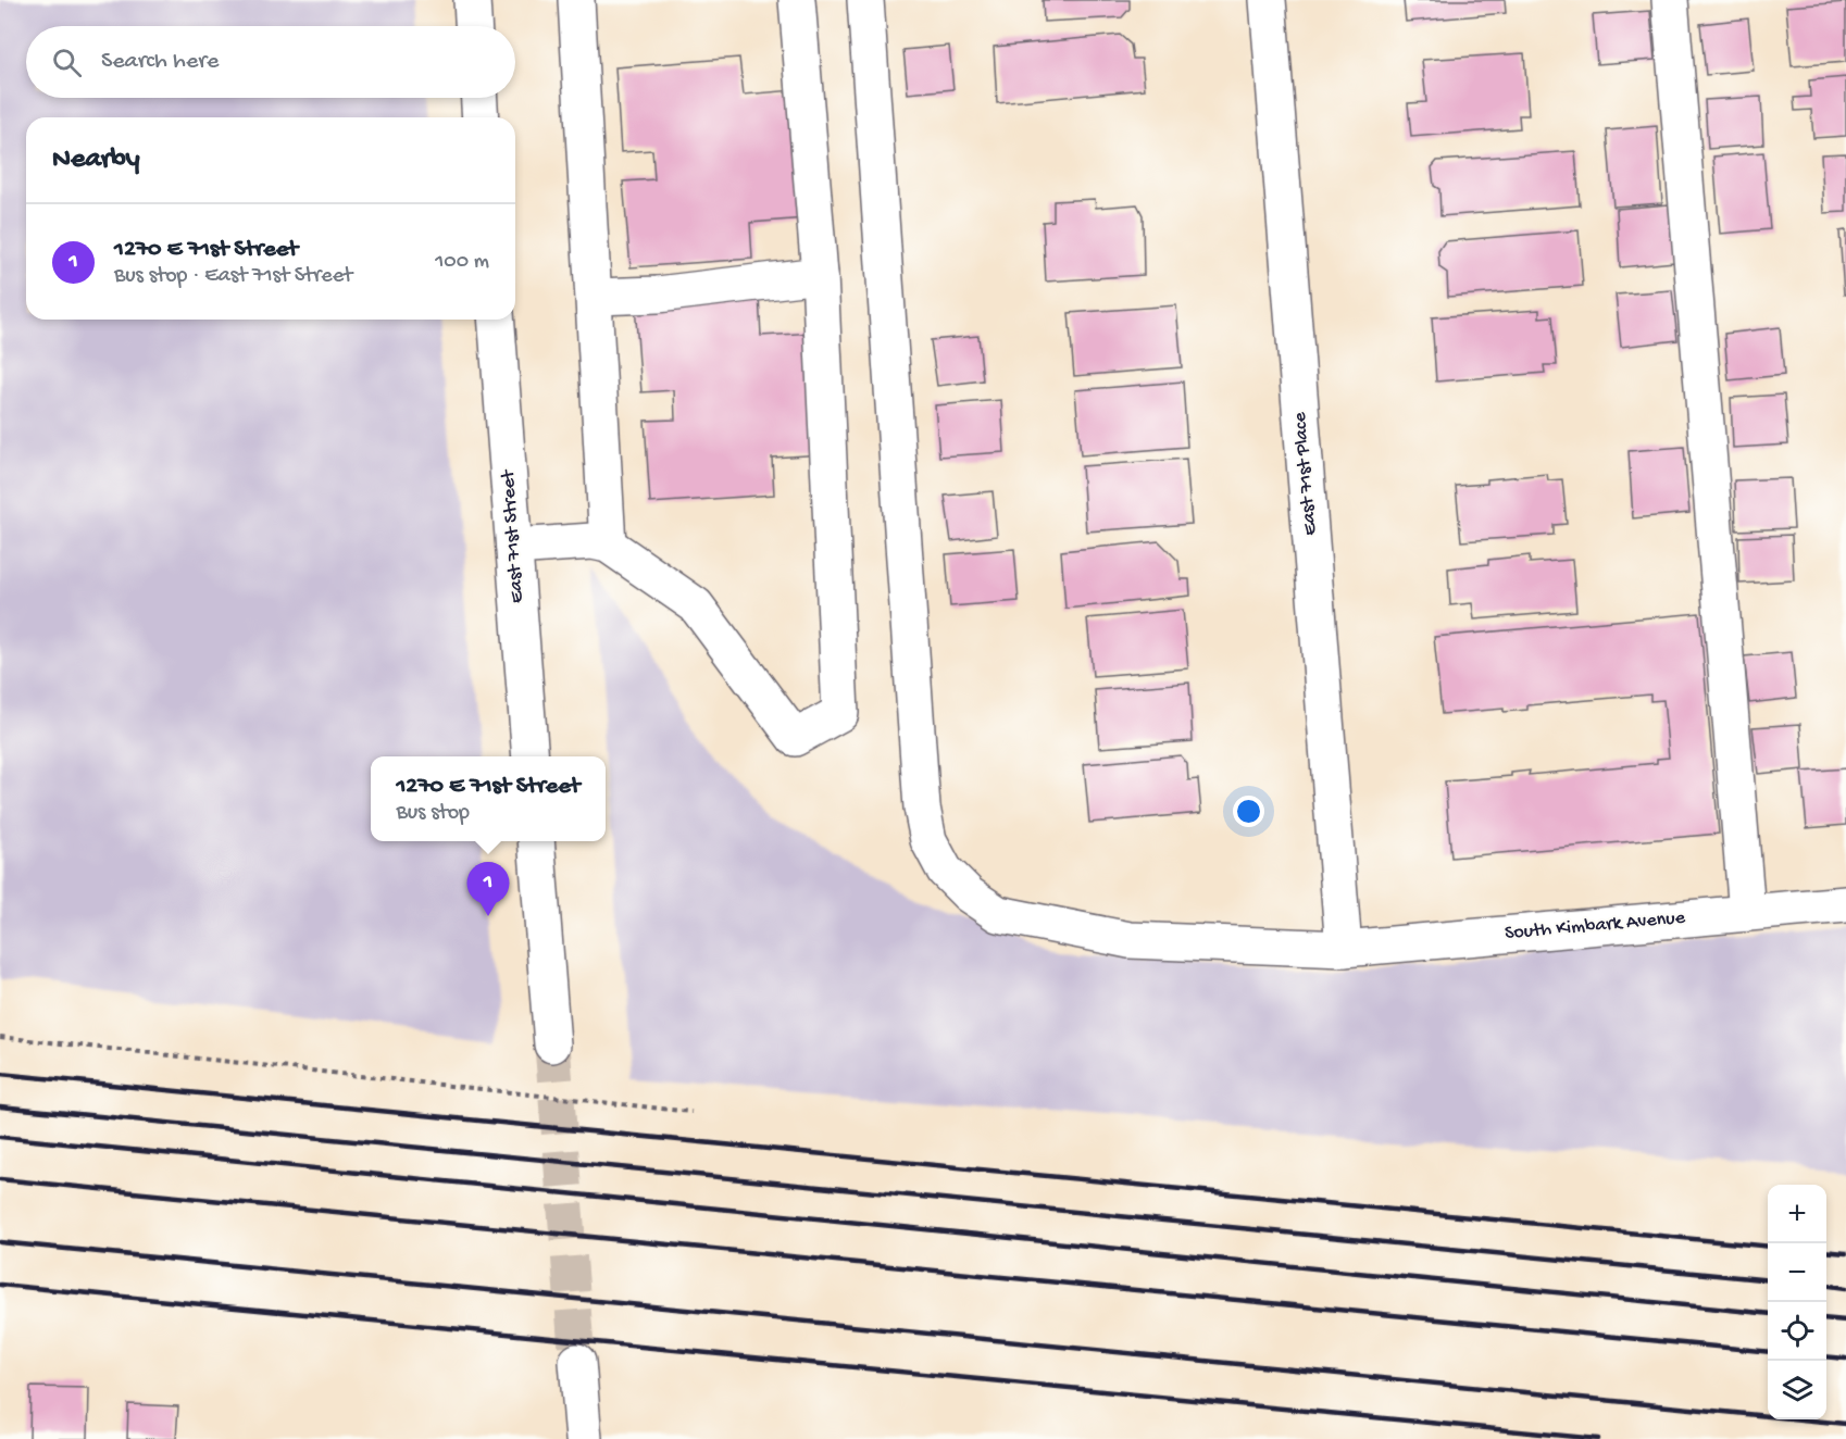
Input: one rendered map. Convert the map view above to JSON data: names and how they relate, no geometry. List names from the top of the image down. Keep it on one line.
{"streets":{"street":["East 71st Place","East 71st Street","South Kimbark Avenue"]},"crossings":[["East 71st Place","South Kimbark Avenue"]],"page":{"search":"Search here","heading":"Nearby","list":[{"mark":"1","name":"1270 E 71st Street","note":"Bus stop · East 71st Street","value":"100 m"}],"popup":["1270 E 71st Street","Bus stop"],"pins":"1","map_buttons":["+","−"]}}
